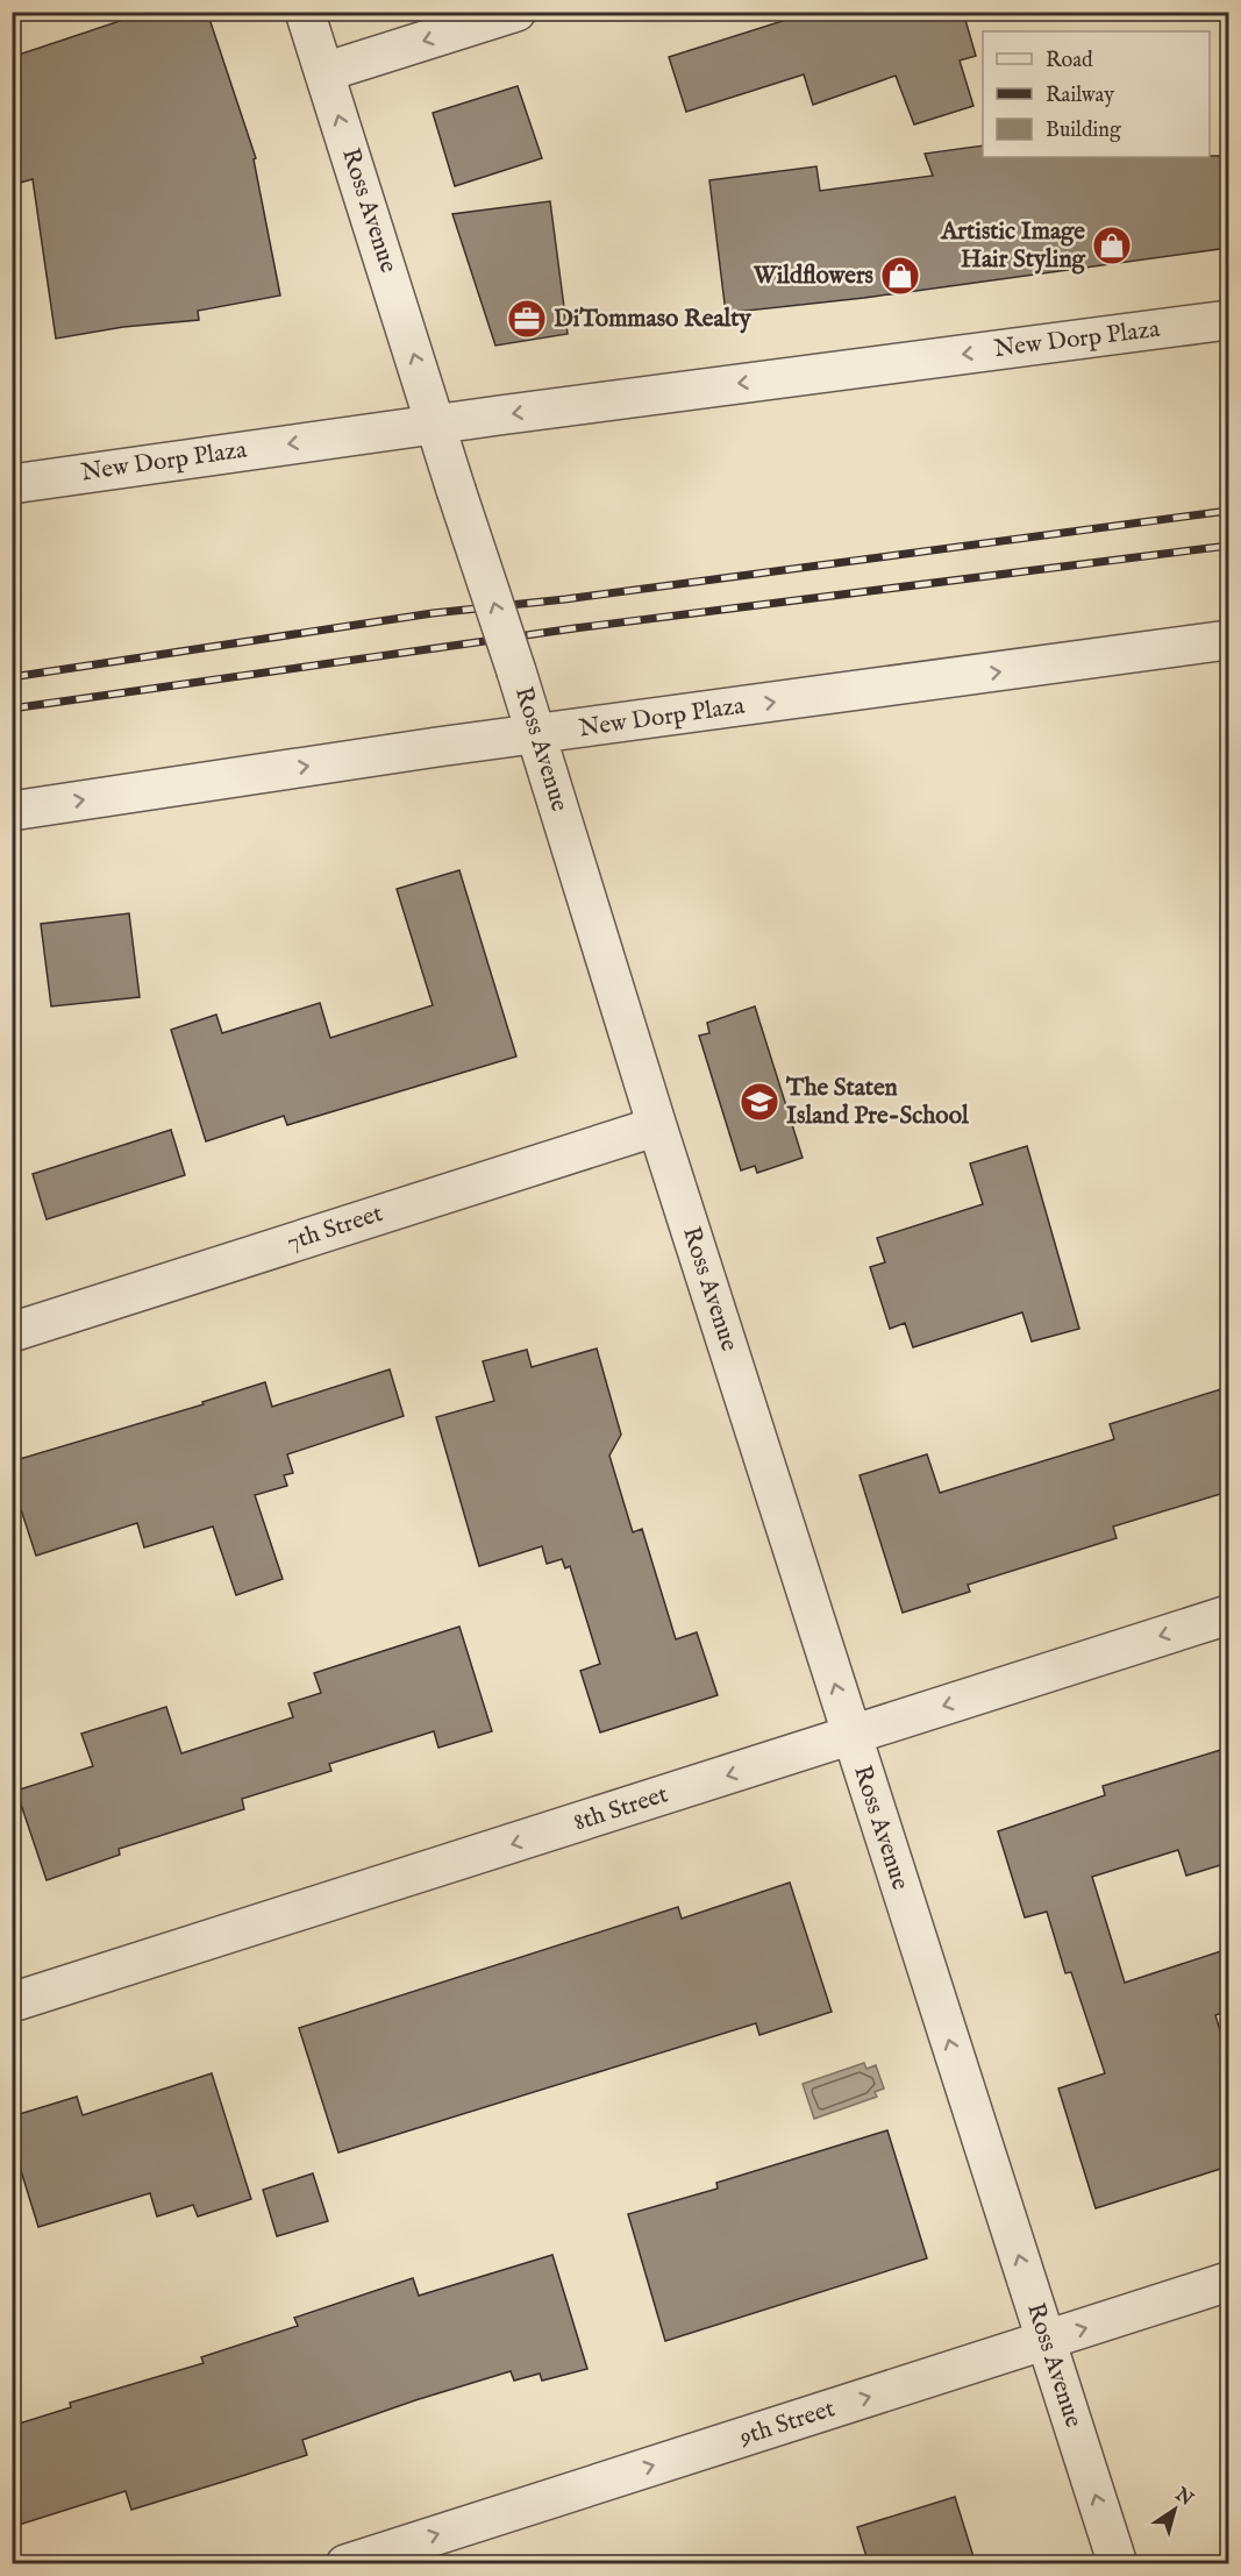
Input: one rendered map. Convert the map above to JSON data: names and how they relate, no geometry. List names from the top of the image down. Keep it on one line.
{"streets":{"street":["Ross Avenue","New Dorp Plaza","7th Street","8th Street","9th Street"]},"crossings":[["Ross Avenue","New Dorp Plaza"],["Ross Avenue","7th Street"],["Ross Avenue","8th Street"],["Ross Avenue","9th Street"]],"one_way":["Ross Avenue","8th Street","9th Street"],"places":{"shop":["Artistic Image Hair Styling","Wildflowers"],"office":["DiTommaso Realty"],"school or university":["The Staten Island Pre-School"]},"legend":["Road","Railway","Building"],"north":"top right"}
